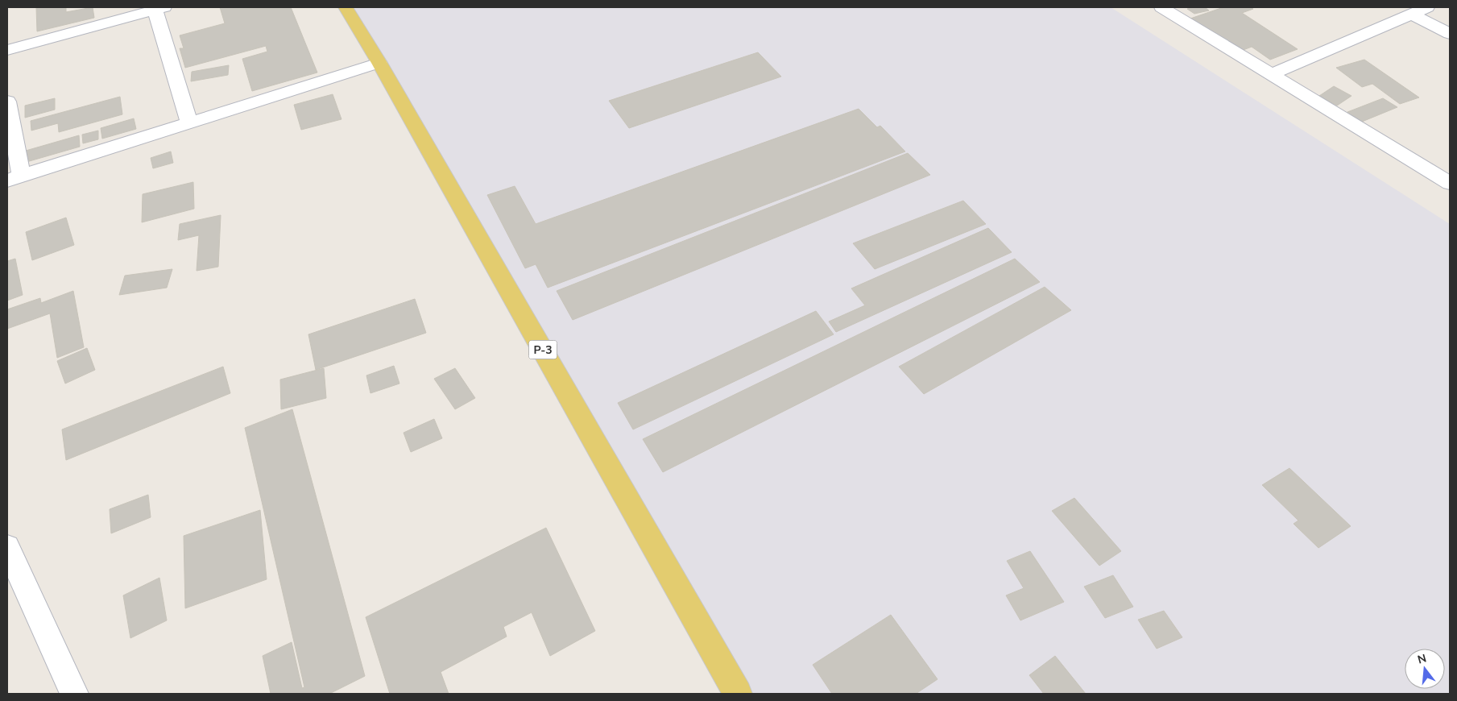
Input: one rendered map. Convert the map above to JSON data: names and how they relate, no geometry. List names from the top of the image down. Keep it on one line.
{"streets":{"main road":["P-3"]},"north":"top"}
